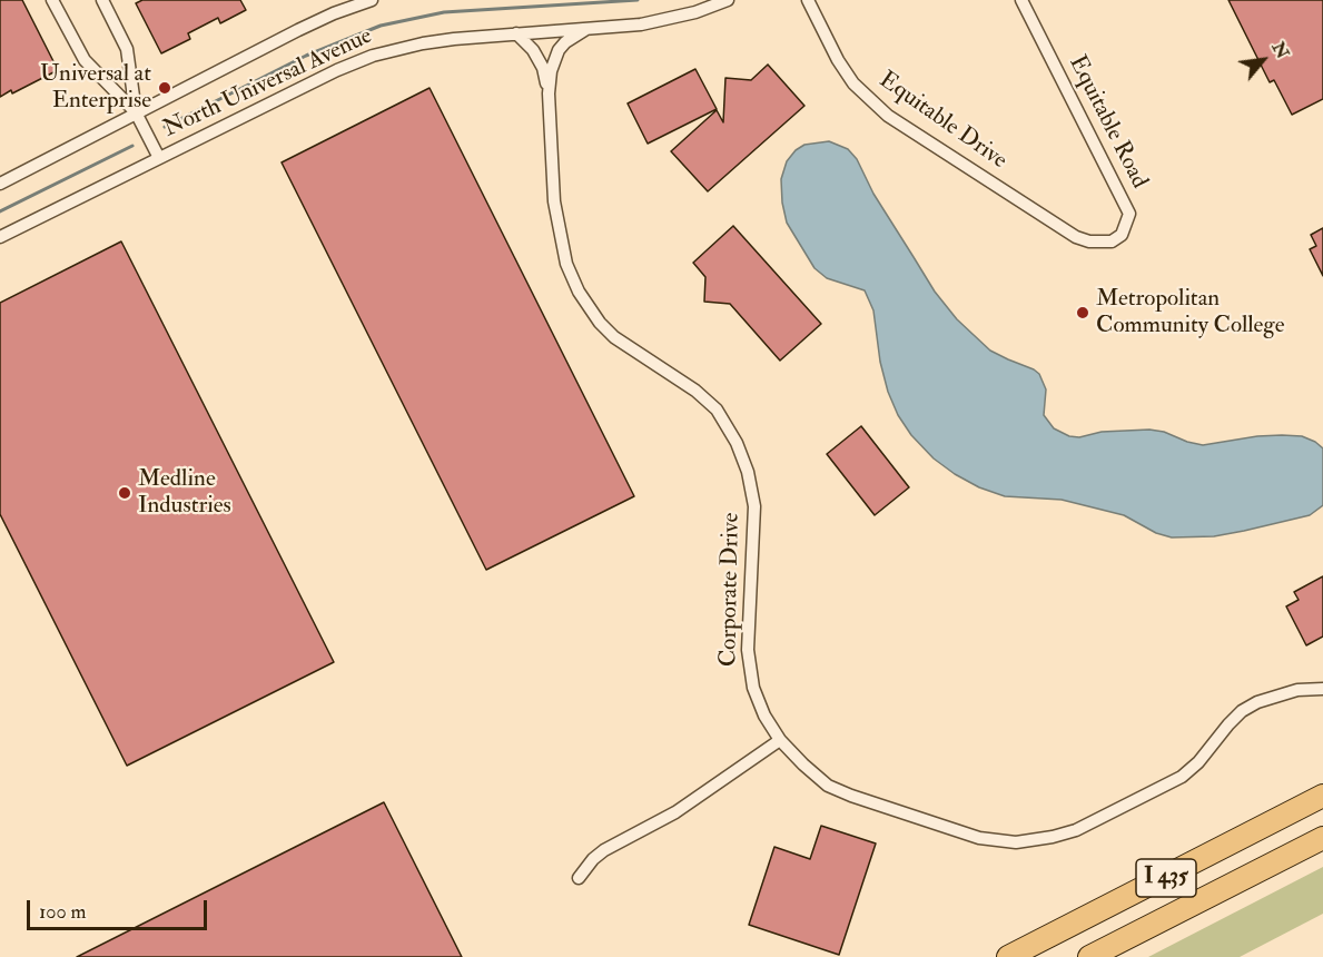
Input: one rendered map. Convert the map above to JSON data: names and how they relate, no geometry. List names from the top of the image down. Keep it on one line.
{"streets":{"highway":["I 435"],"street":["North Universal Avenue","Equitable Drive","Equitable Road","Corporate Drive"]},"crossings":[["North Universal Avenue","Corporate Drive"],["Equitable Drive","Equitable Road"]],"places":["Universal at Enterprise","Metropolitan Community College","Medline Industries"],"scale_bar":"100 m","north":"top right"}
